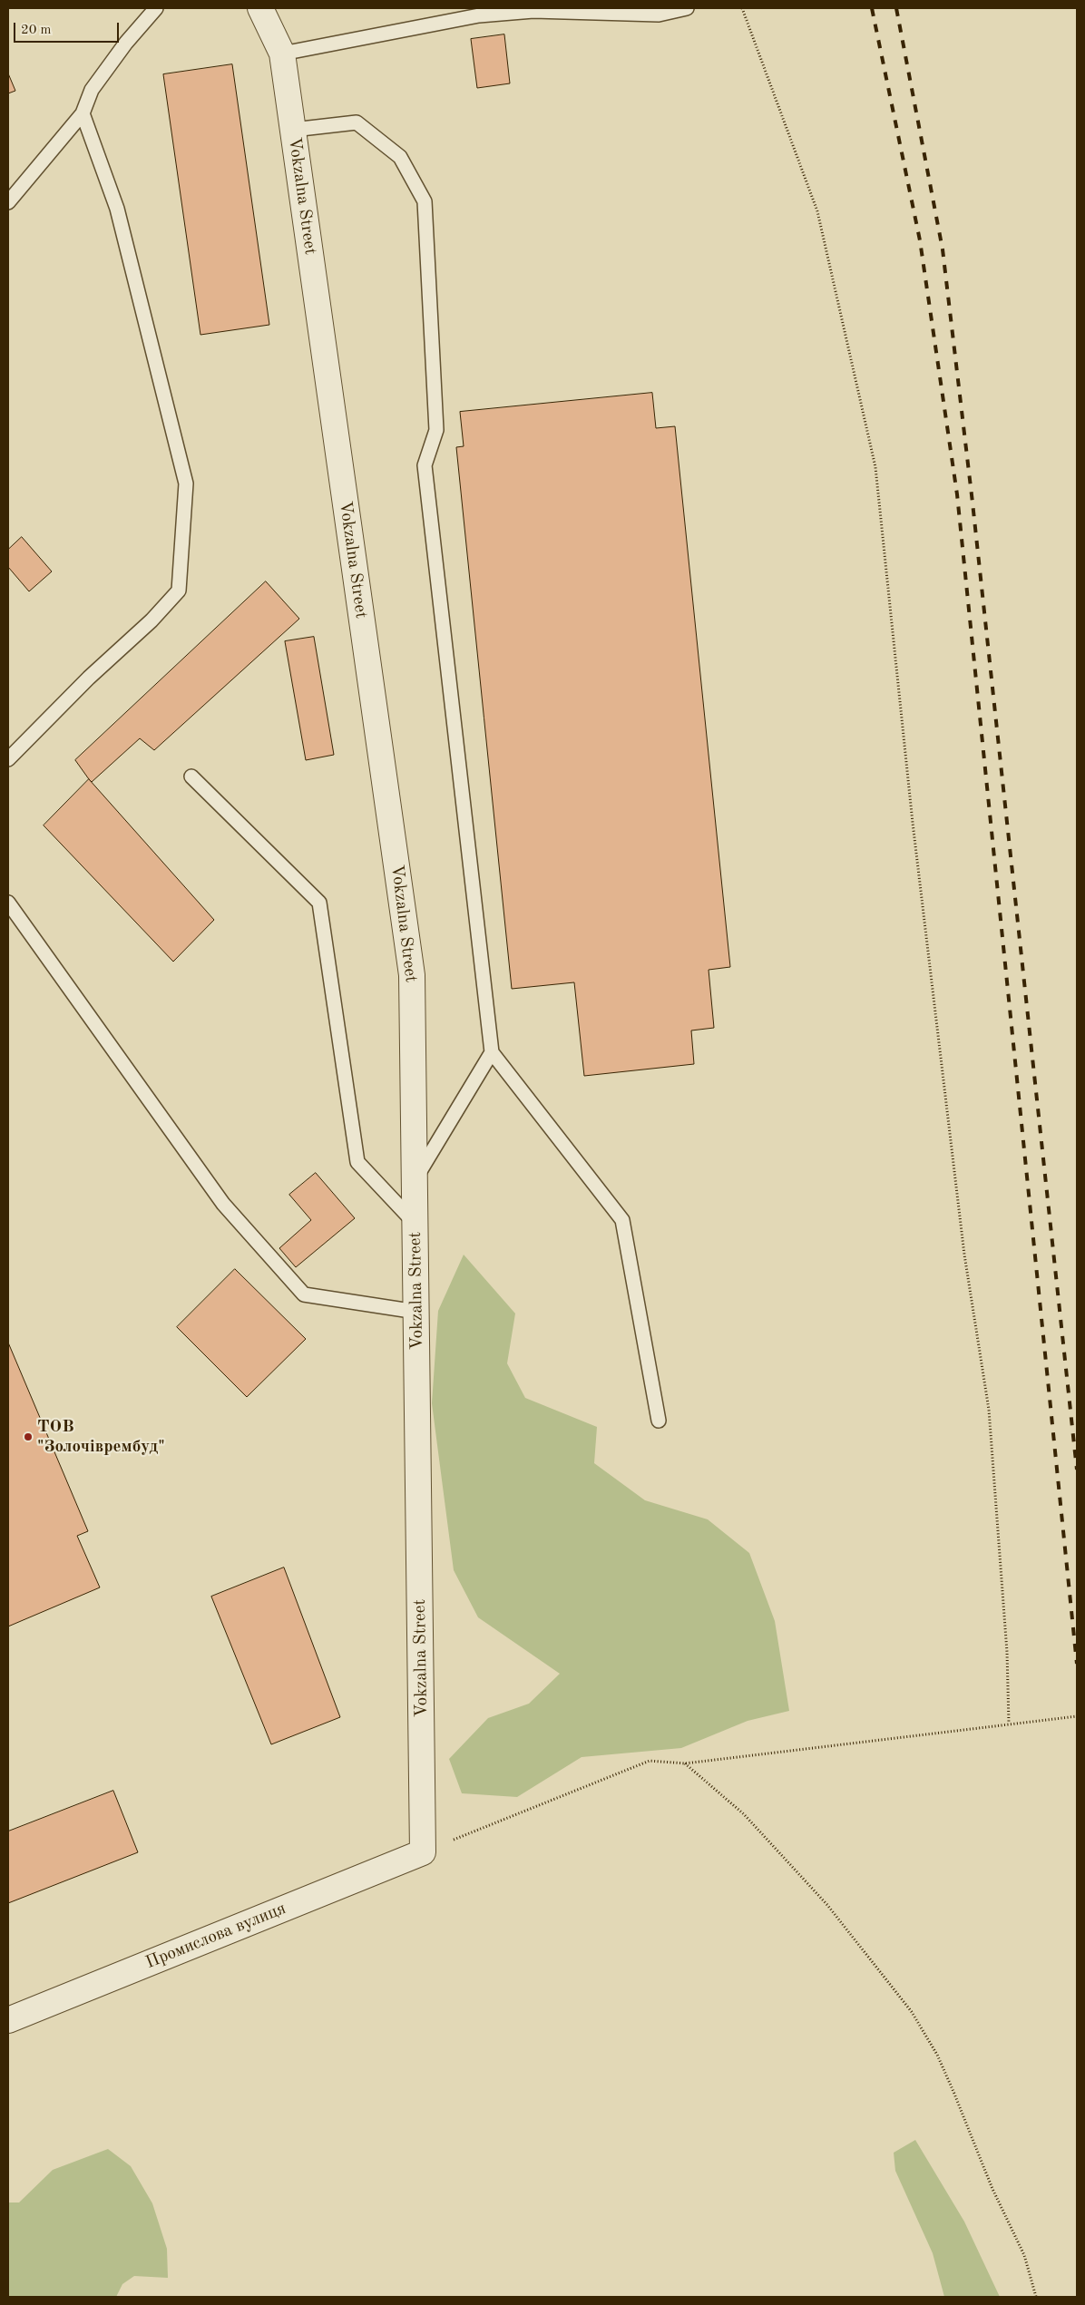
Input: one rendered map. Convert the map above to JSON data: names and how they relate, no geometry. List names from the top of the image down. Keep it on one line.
{"streets":{"street":["Vokzalna Street","Промислова вулиця"]},"crossings":[["Vokzalna Street","Промислова вулиця"]],"places":["ТОВ \"Золочіврембуд\""],"scale_bar":"20 m"}
